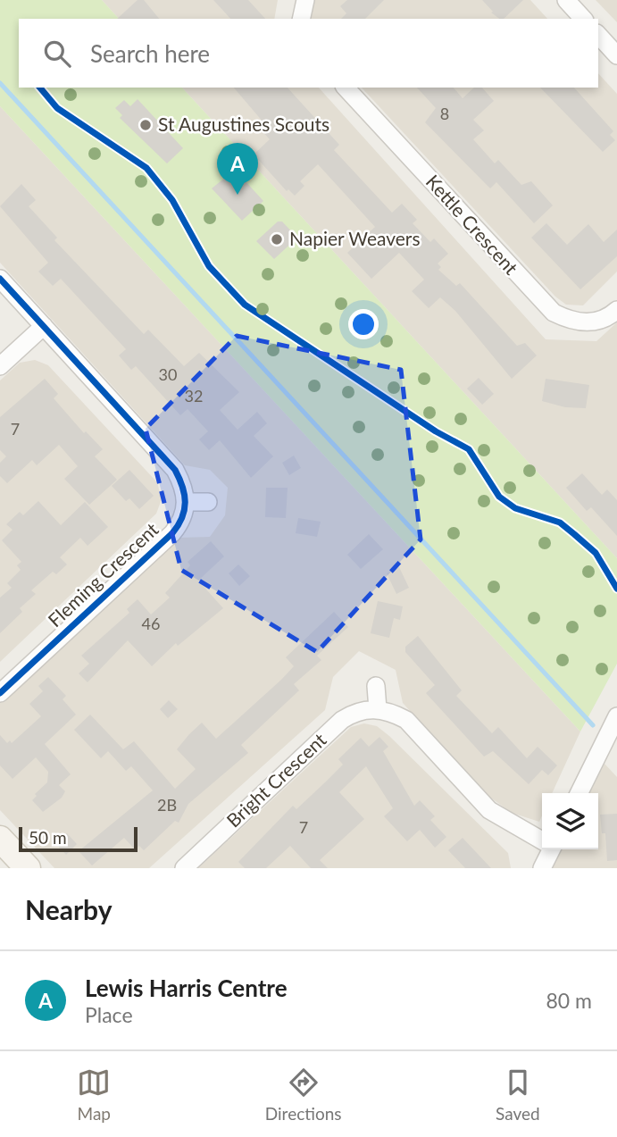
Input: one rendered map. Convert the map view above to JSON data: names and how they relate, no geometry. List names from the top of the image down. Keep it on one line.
{"streets":{"street":["Kettle Crescent","Fleming Crescent","Bright Crescent"]},"places":["St Augustines Scouts","Napier Weavers"],"house_numbers":["8","30","32","7","46","2B","7"],"scale_bar":"50 m","page":{"search":"Search here","pins":"A","scale":"50 m","heading":"Nearby","list":[{"mark":"A","name":"Lewis Harris Centre","note":"Place","value":"80 m"}],"nav":["Map","Directions","Saved"]}}
